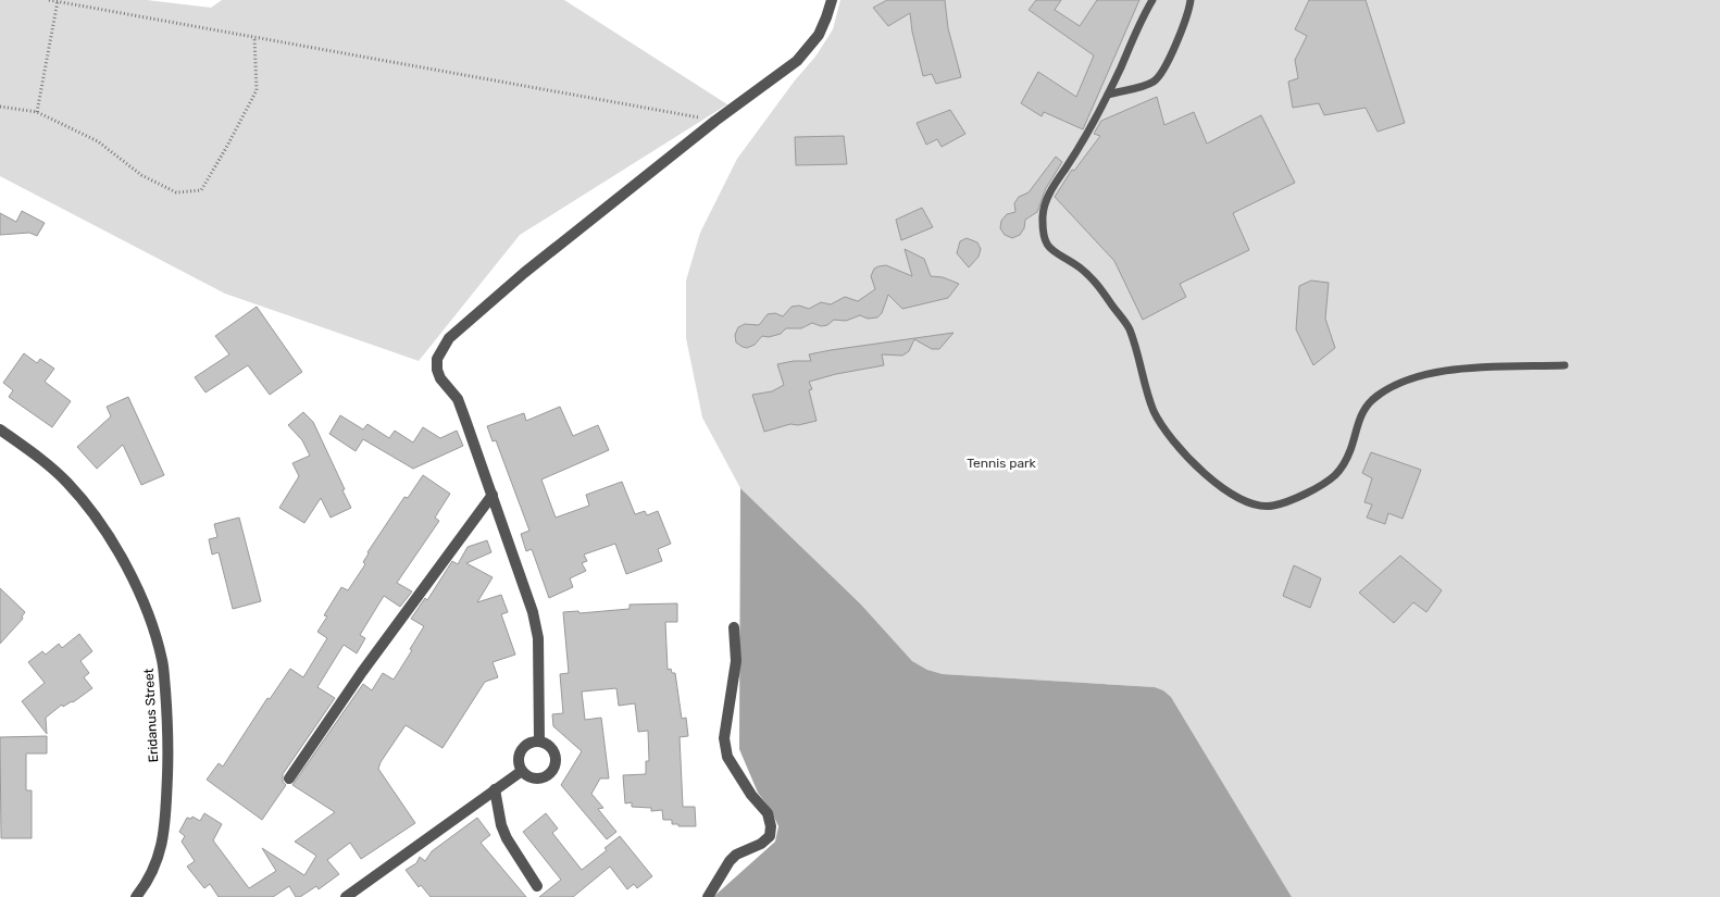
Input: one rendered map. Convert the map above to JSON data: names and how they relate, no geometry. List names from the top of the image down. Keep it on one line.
{"streets":{"street":["Eridanus Street"]},"parks":["Tennis park"]}
